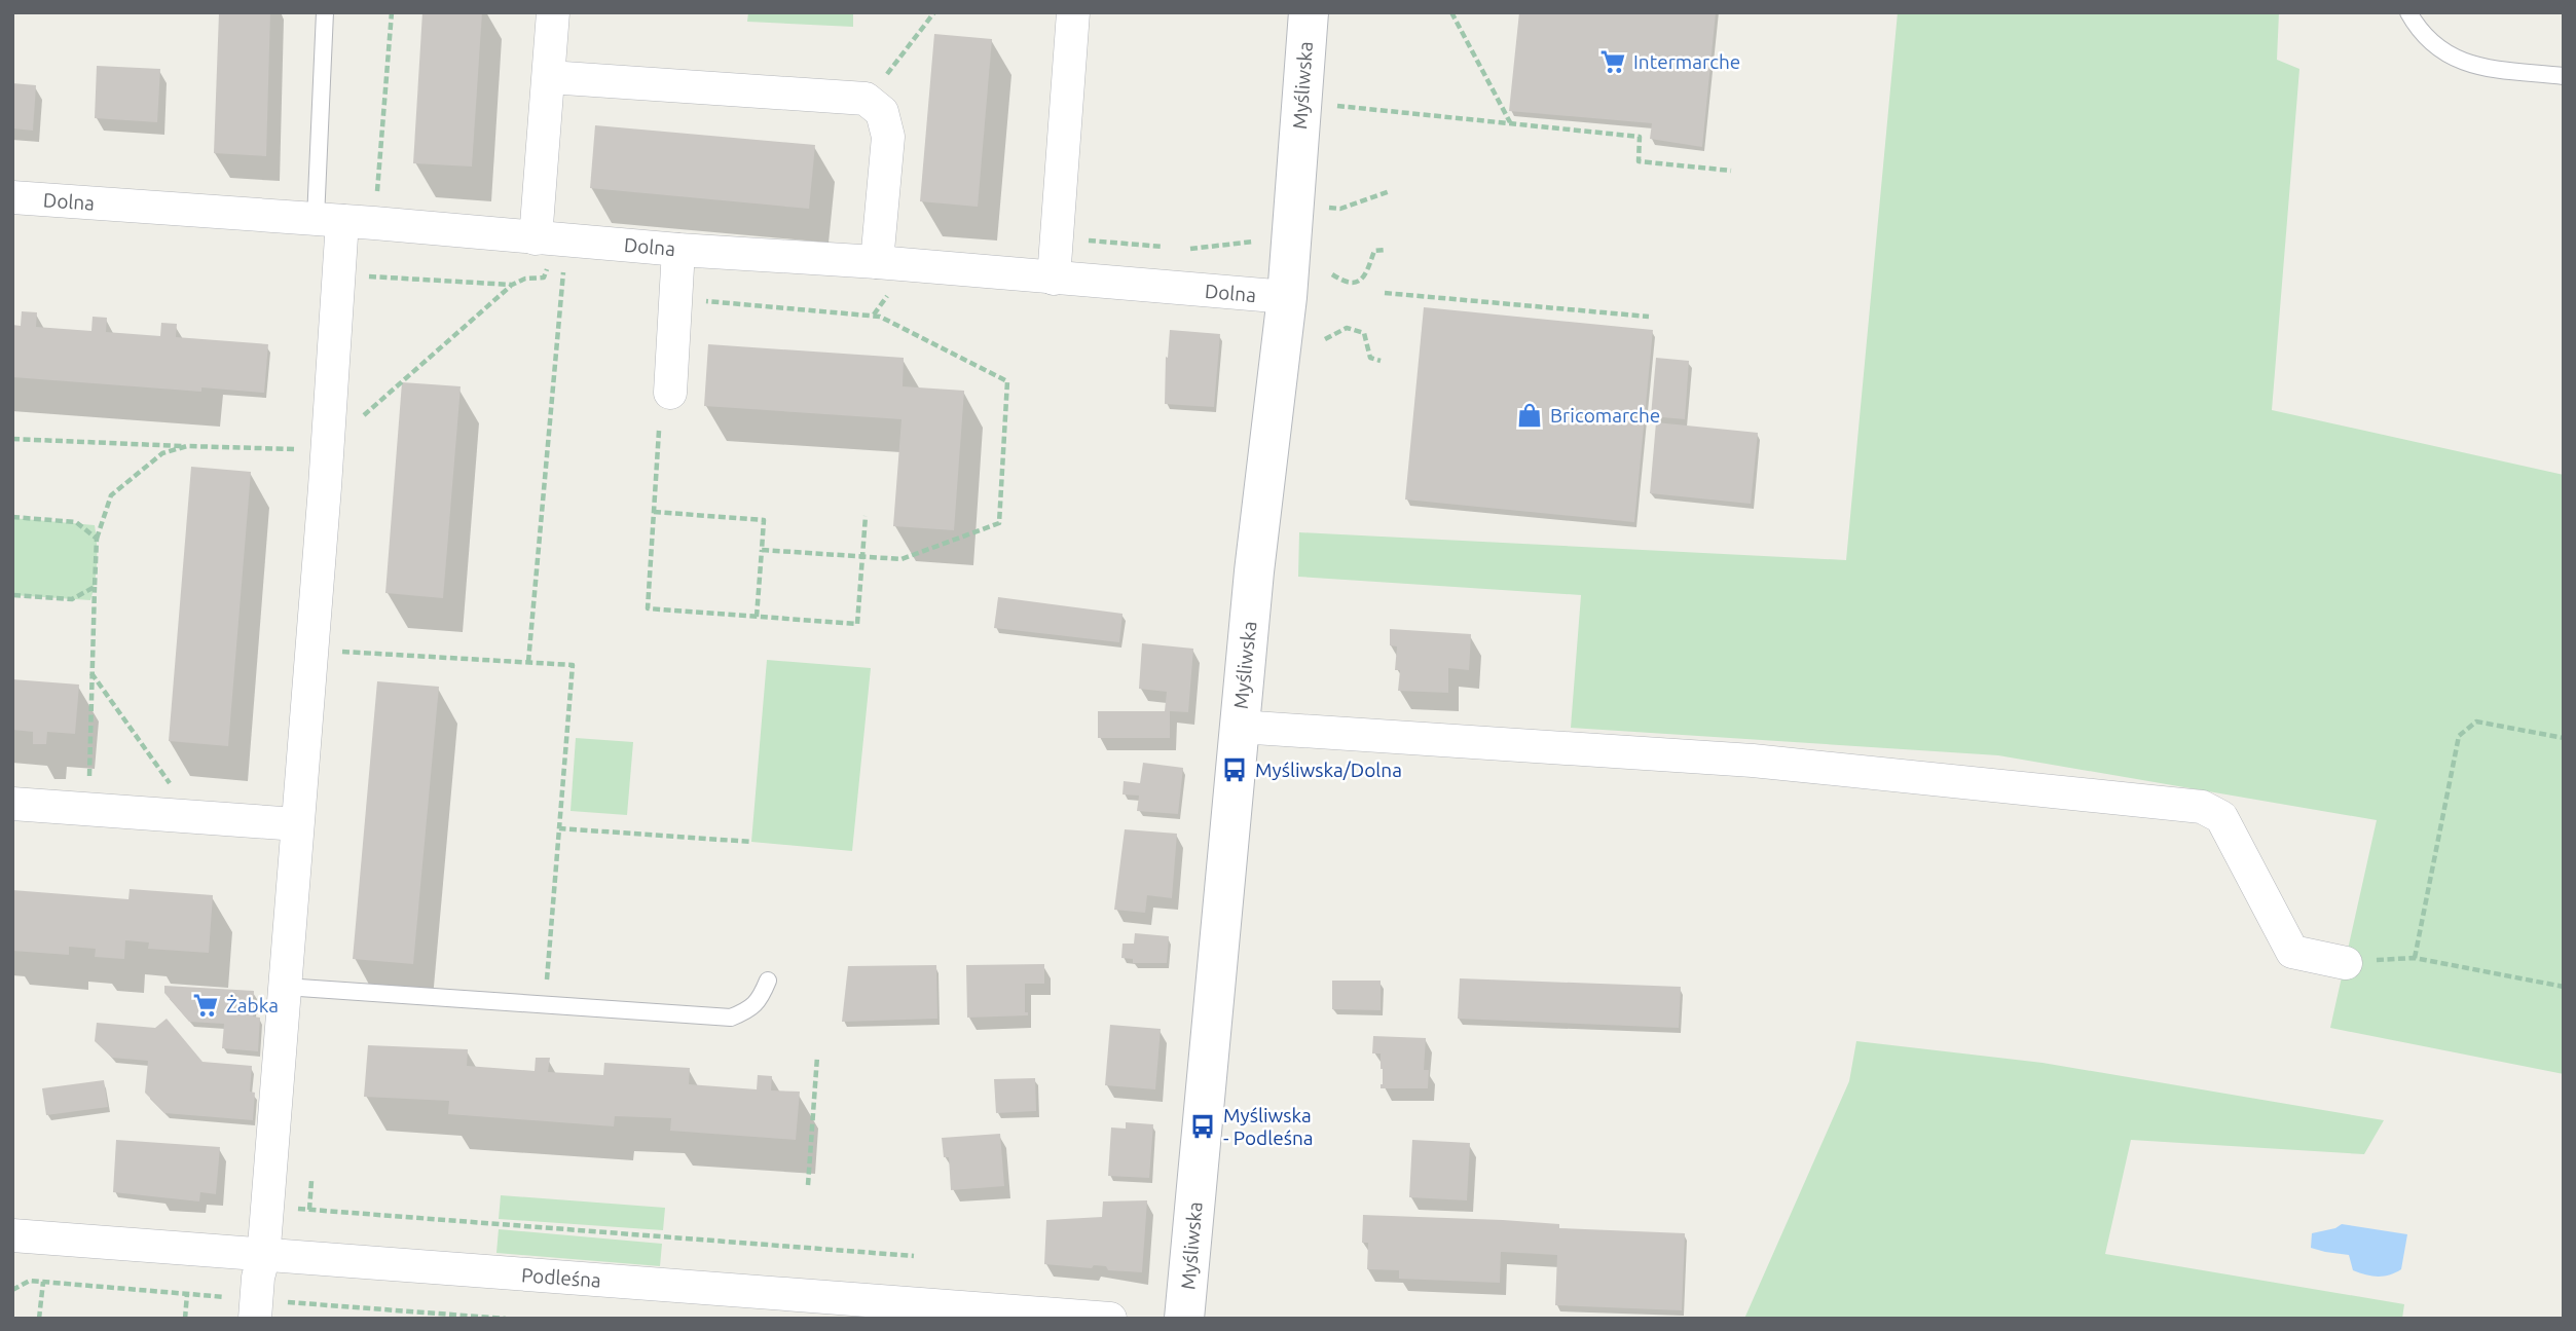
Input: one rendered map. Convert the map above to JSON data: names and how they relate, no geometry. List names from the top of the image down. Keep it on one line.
{"streets":{"street":["Myśliwska","Dolna","Podleśna"]},"crossings":[["Myśliwska","Dolna"]],"places":{"supermarket":["Intermarche","Żabka"],"shop":["Bricomarche"],"bus stop":["Myśliwska/Dolna","Myśliwska - Podleśna"]}}
